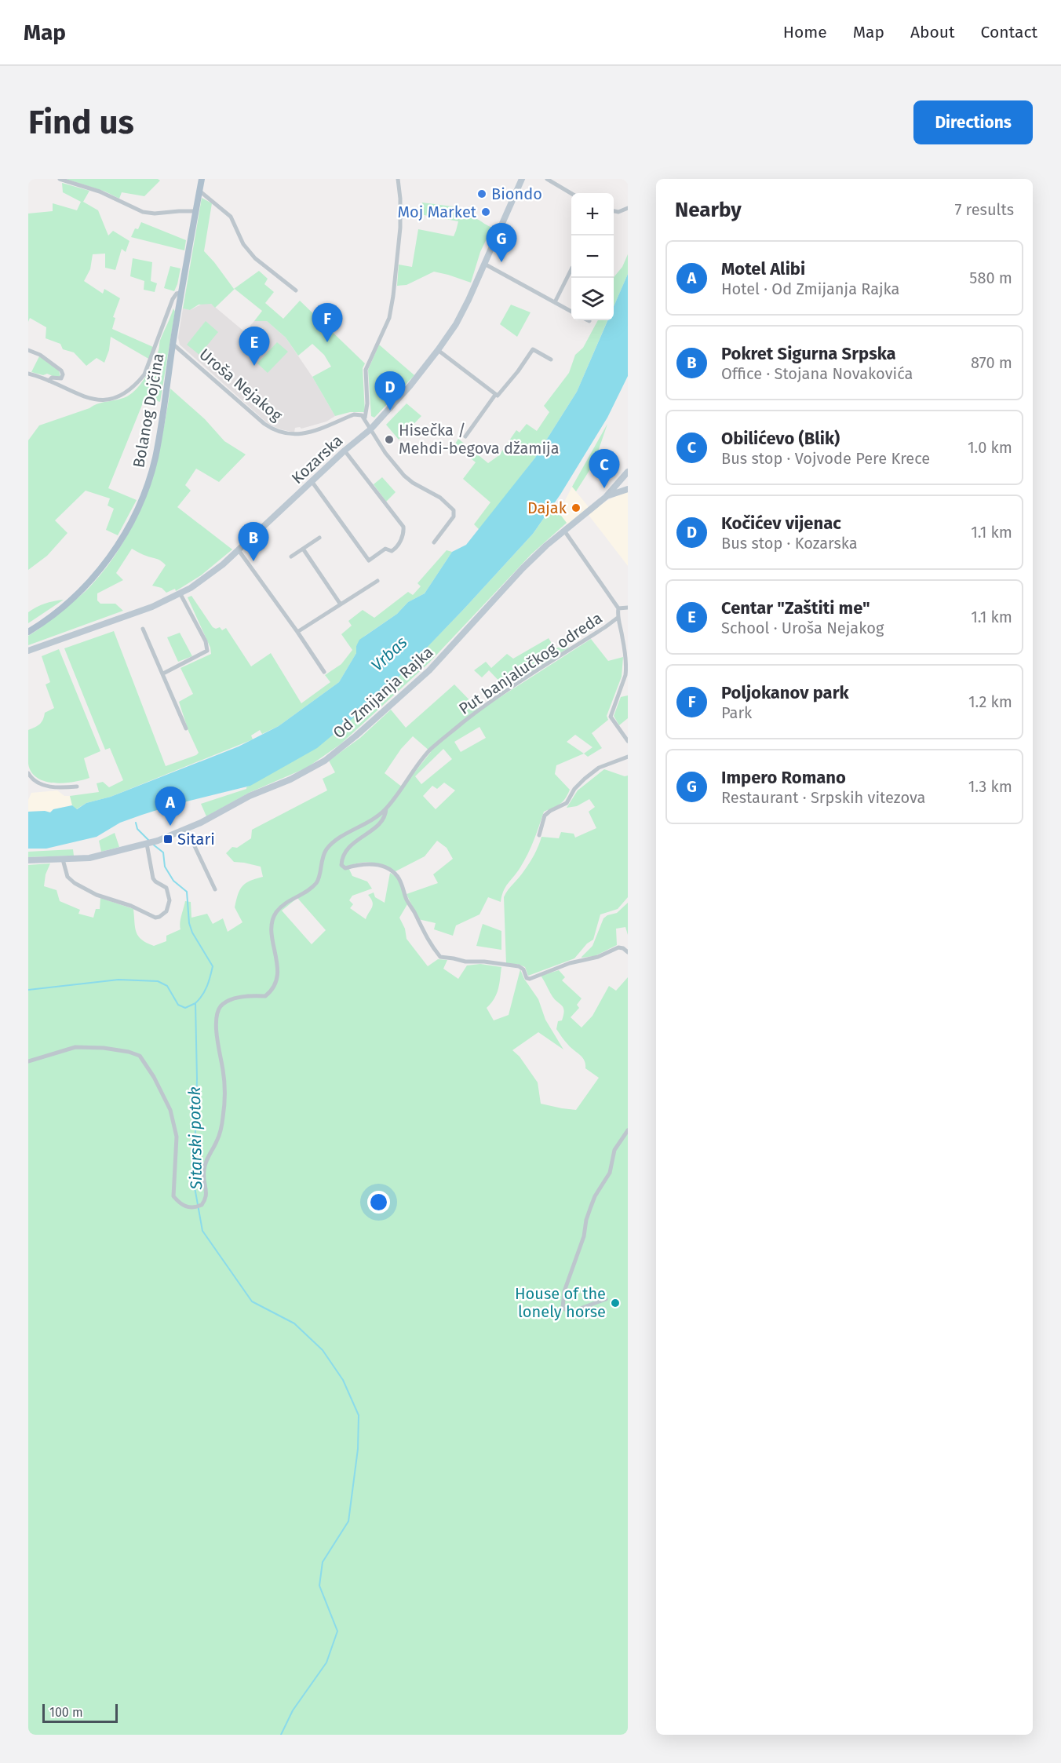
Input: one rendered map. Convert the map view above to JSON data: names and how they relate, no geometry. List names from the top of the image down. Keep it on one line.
{"streets":{"main road":["Bolanog Dojčina"],"street":["Uroša Nejakog","Kozarska","Put banjalučkog odreda","Od Zmijanja Rajka"]},"crossings":[["Uroša Nejakog","Bolanog Dojčina"]],"water":["Vrbas","Sitarski potok"],"places":{"other":["Biondo","Moj Market","Hisečka / Mehdi-begova džamija","Dajak","House of the lonely horse"],"transit":["Sitari"]},"scale_bar":"100 m","page":{"header":"Map","nav":["Home","Map","About","Contact"],"buttons":"Directions","title":"Find us","heading":["Nearby","7 results"],"map_buttons":["+","−"],"pins":["G","F","E","D","C","B","A"],"list":[{"mark":"A","name":"Motel Alibi","note":"Hotel · Od Zmijanja Rajka","value":"580 m"},{"mark":"B","name":"Pokret Sigurna Srpska","note":"Office · Stojana Novakovića","value":"870 m"},{"mark":"C","name":"Obilićevo (Blik)","note":"Bus stop · Vojvode Pere Krece","value":"1.0 km"},{"mark":"D","name":"Kočićev vijenac","note":"Bus stop · Kozarska","value":"1.1 km"},{"mark":"E","name":"Centar \"Zaštiti me\"","note":"School · Uroša Nejakog","value":"1.1 km"},{"mark":"F","name":"Poljokanov park","note":"Park","value":"1.2 km"},{"mark":"G","name":"Impero Romano","note":"Restaurant · Srpskih vitezova","value":"1.3 km"}],"scale":"100 m"}}
